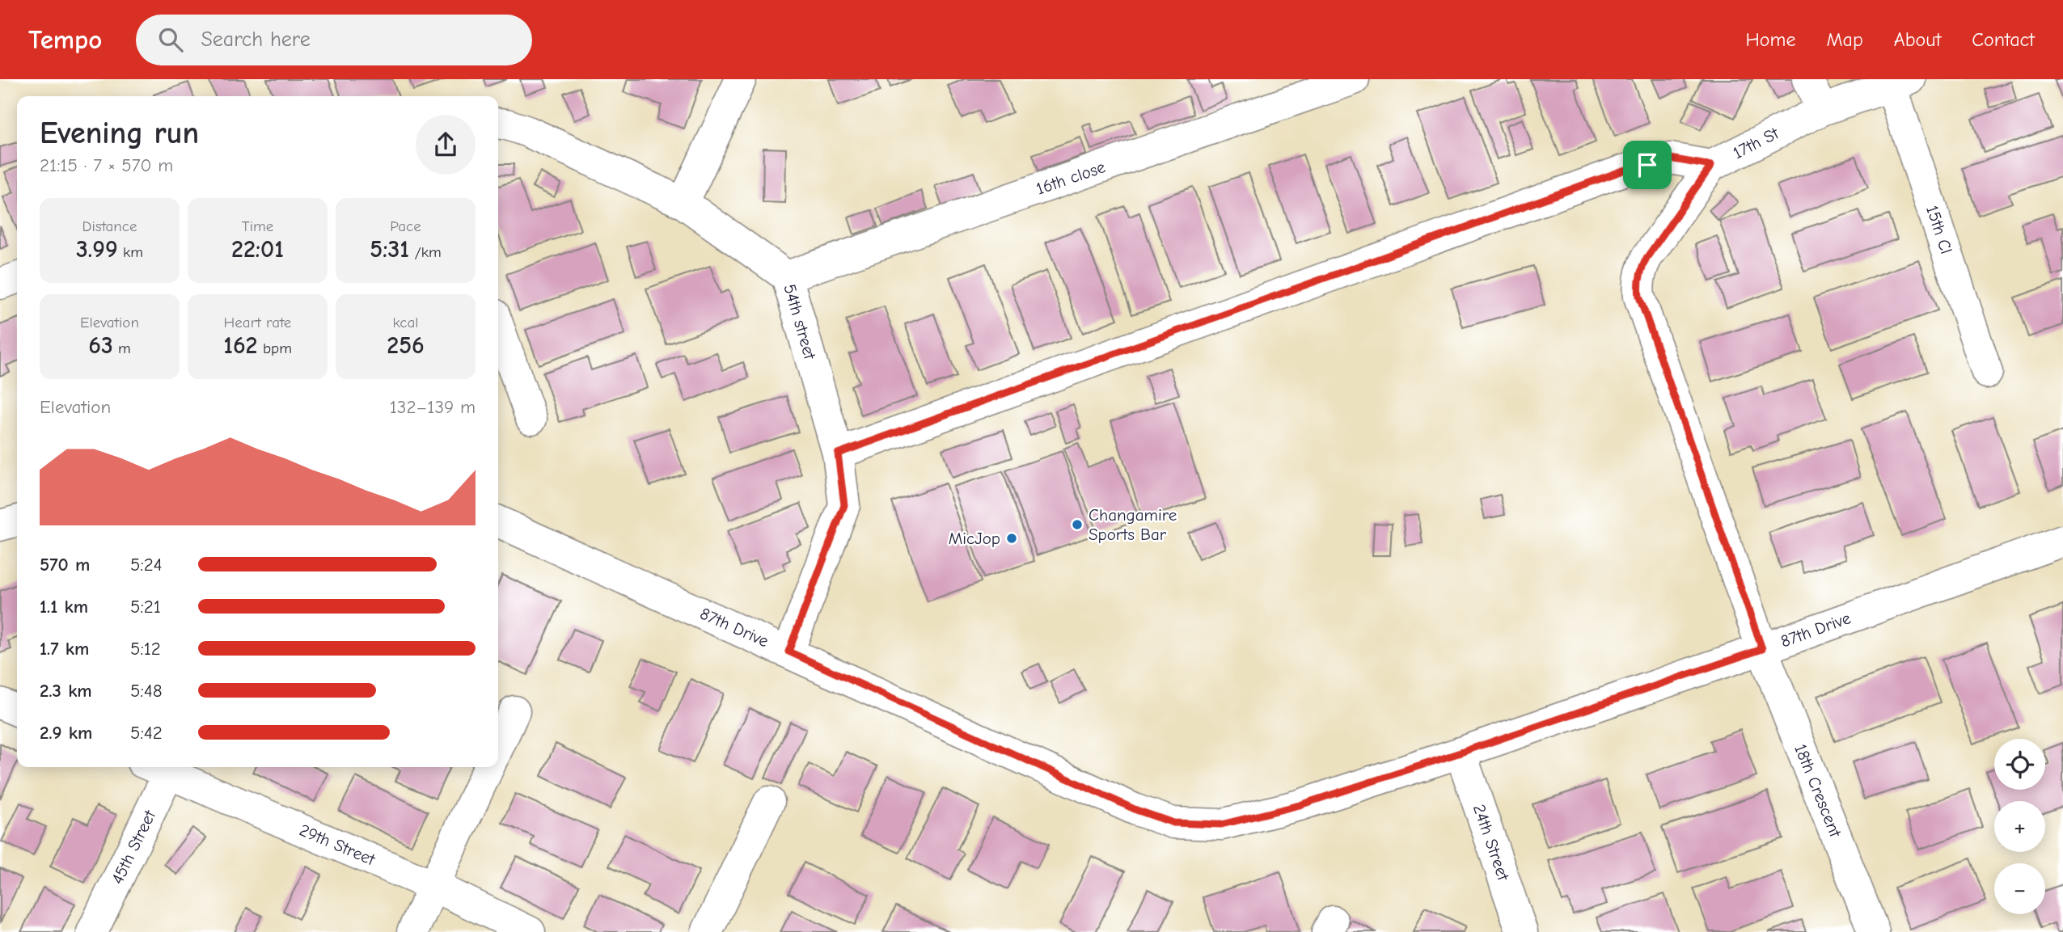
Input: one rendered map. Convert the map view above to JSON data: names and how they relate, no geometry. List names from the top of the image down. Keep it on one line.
{"streets":{"street":["17th St","16th close","15th Cl","54th street","87th Drive","18th Crescent","24th Street","29th Street","45th Street"]},"crossings":[["17th St","15th Cl"],["17th St","87th Drive"],["17th St","18th Crescent"],["16th close","54th street"],["54th street","87th Drive"],["87th Drive","18th Crescent"],["87th Drive","24th Street"]],"places":["Changamire Sports Bar","MicJop"],"page":{"header":"Tempo","search":"Search here","nav":["Home","Map","About","Contact"],"heading":["Evening run","21:15 · 7 × 570 m"],"stats":[["Distance","3.99 km"],["Time","22:01"],["Pace","5:31 /km"],["Elevation","63 m"],["Heart rate","162 bpm"],["kcal","256"]],"chart":["Elevation","132–139 m"],"list":[{"name":"570 m","note":"5:24"},{"name":"1.1 km","note":"5:21"},{"name":"1.7 km","note":"5:12"},{"name":"2.3 km","note":"5:48"},{"name":"2.9 km","note":"5:42"}],"map_buttons":["+","−"]}}
